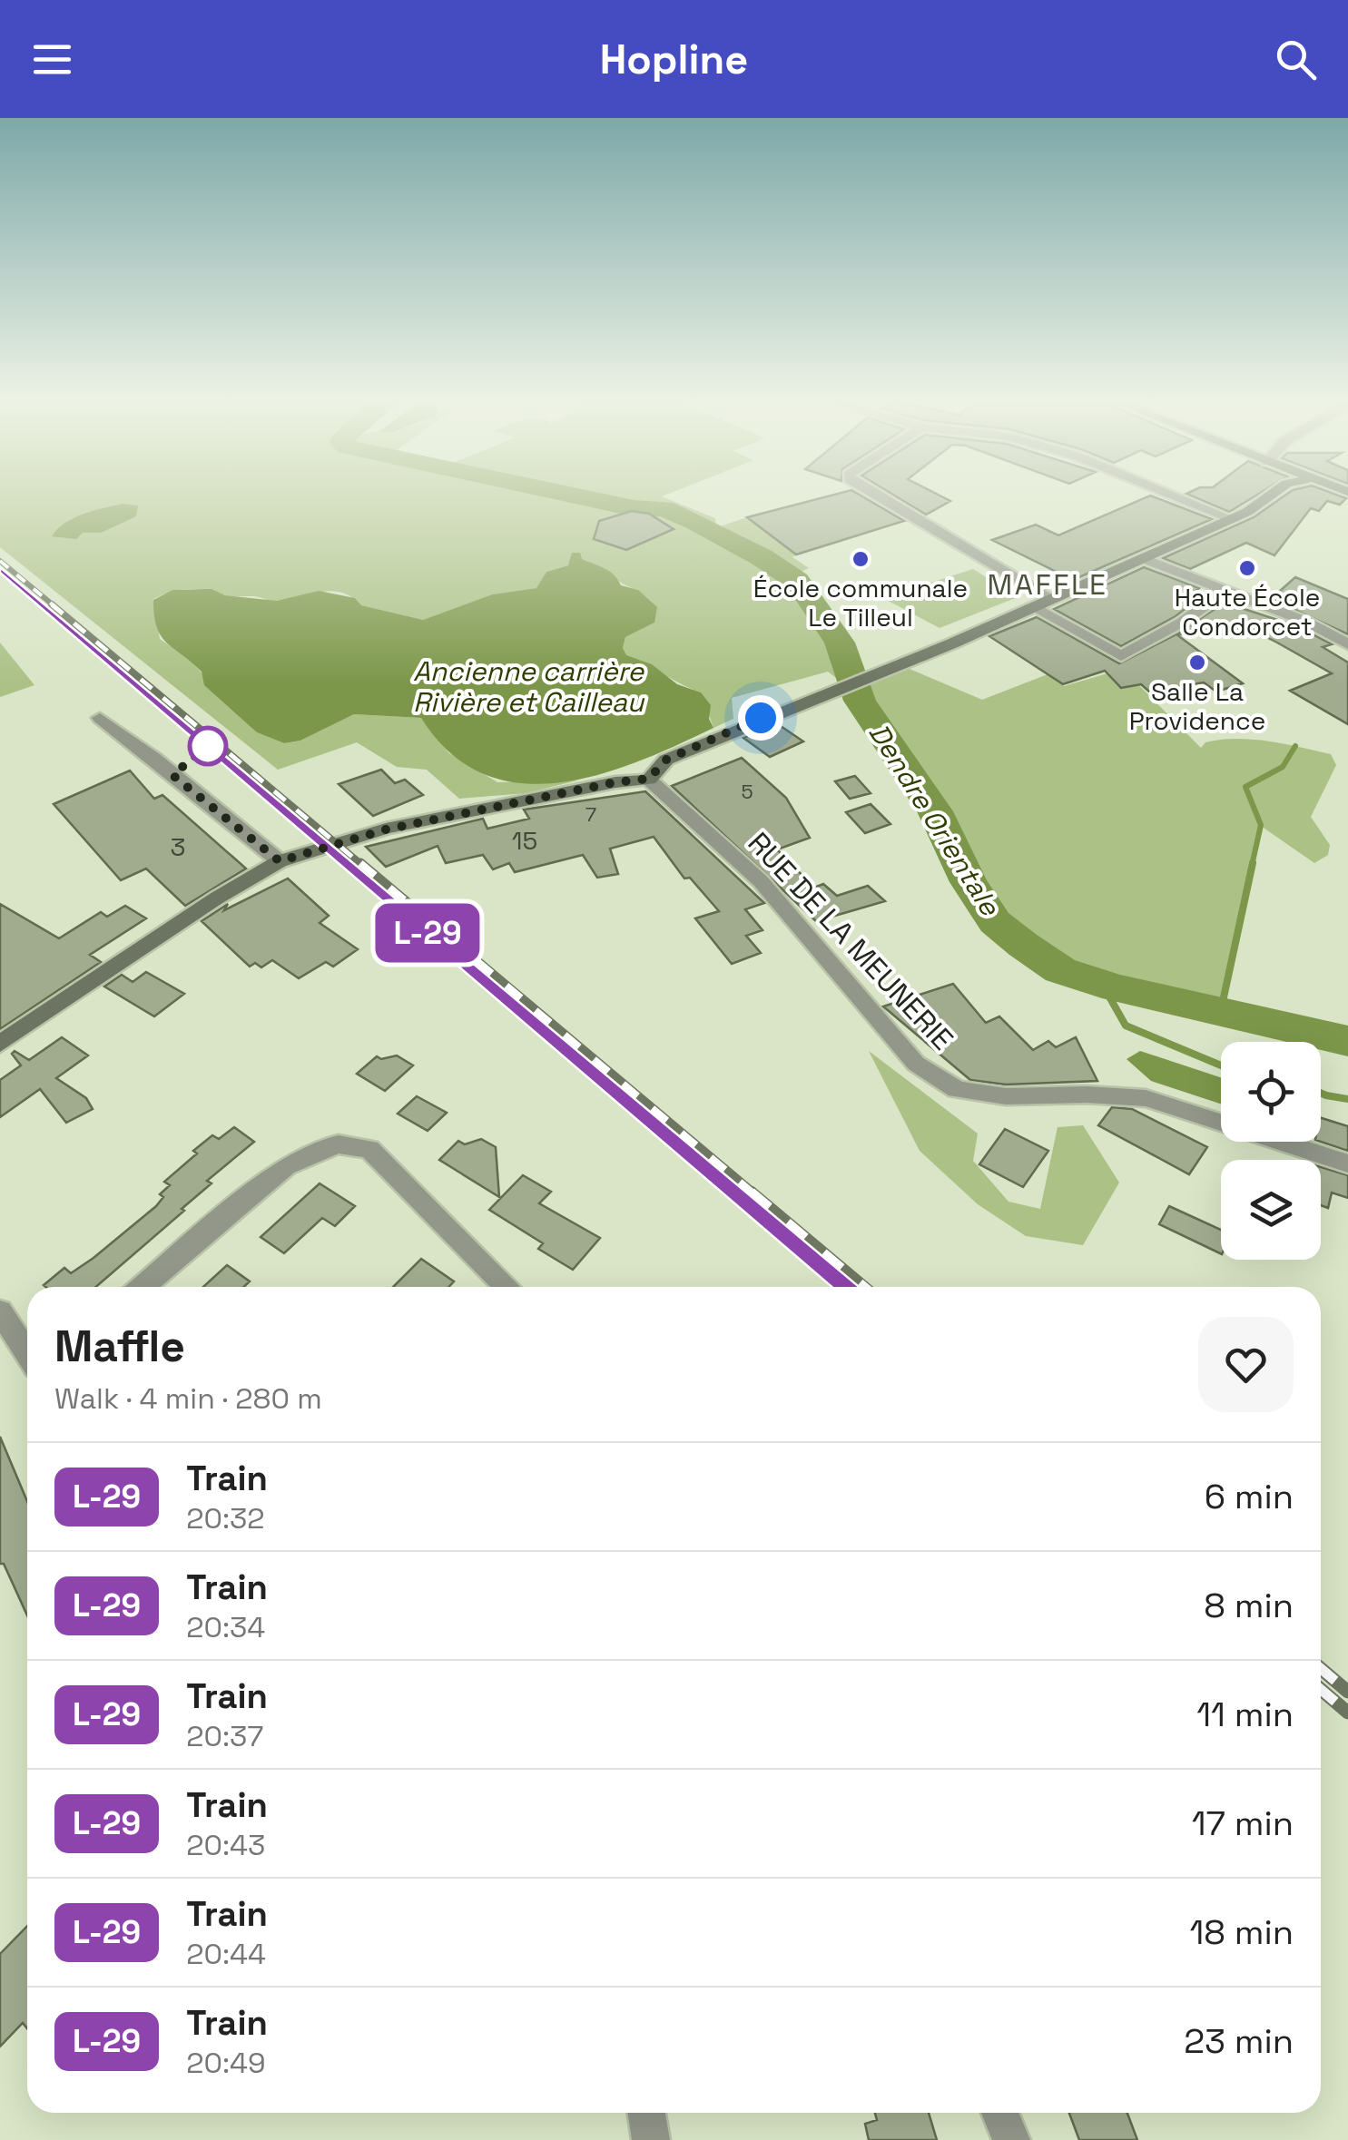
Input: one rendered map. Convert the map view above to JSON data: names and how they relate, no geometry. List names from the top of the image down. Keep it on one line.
{"streets":{"street":["RUE DE LA MEUNERIE"]},"districts":["MAFFLE"],"water":["Ancienne carrière Rivière et Cailleau","Dendre Orientale"],"places":["École communale Le Tilleul","Haute École Condorcet","Salle La Providence"],"house_numbers":["5","7","15","3"],"page":{"header":"Hopline","on_map":"L-29","heading":["Maffle","Walk · 4 min · 280 m"],"list":[{"mark":"L-29","name":"Train","note":"20:32","value":"6 min"},{"mark":"L-29","name":"Train","note":"20:34","value":"8 min"},{"mark":"L-29","name":"Train","note":"20:37","value":"11 min"},{"mark":"L-29","name":"Train","note":"20:43","value":"17 min"},{"mark":"L-29","name":"Train","note":"20:44","value":"18 min"},{"mark":"L-29","name":"Train","note":"20:49","value":"23 min"}]}}
